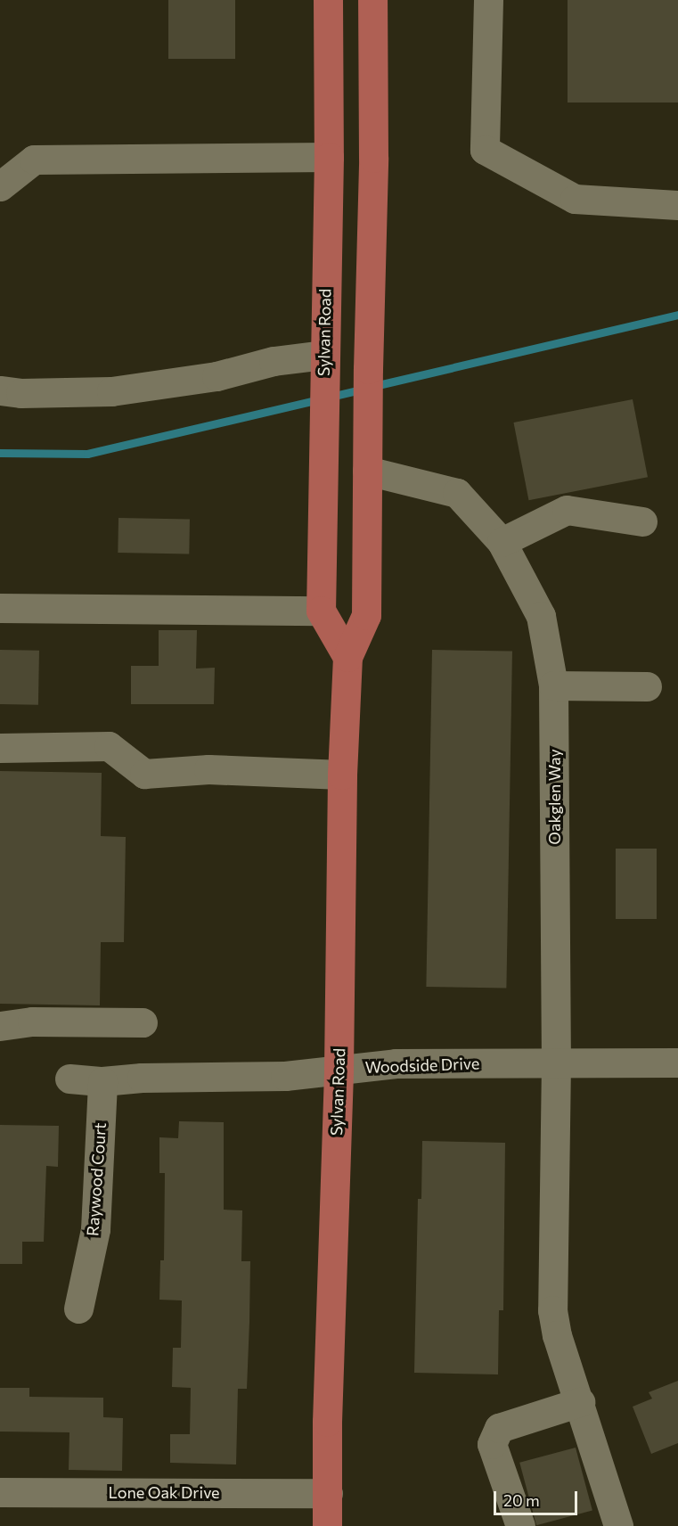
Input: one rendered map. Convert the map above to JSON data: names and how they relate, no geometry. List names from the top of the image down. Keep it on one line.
{"streets":{"main road":["Sylvan Road"],"street":["Oakglen Way","Woodside Drive","Raywood Court","Lone Oak Drive"]},"crossings":[["Sylvan Road","Oakglen Way"],["Sylvan Road","Woodside Drive"],["Sylvan Road","Lone Oak Drive"],["Oakglen Way","Woodside Drive"],["Woodside Drive","Raywood Court"]],"scale_bar":"20 m"}
